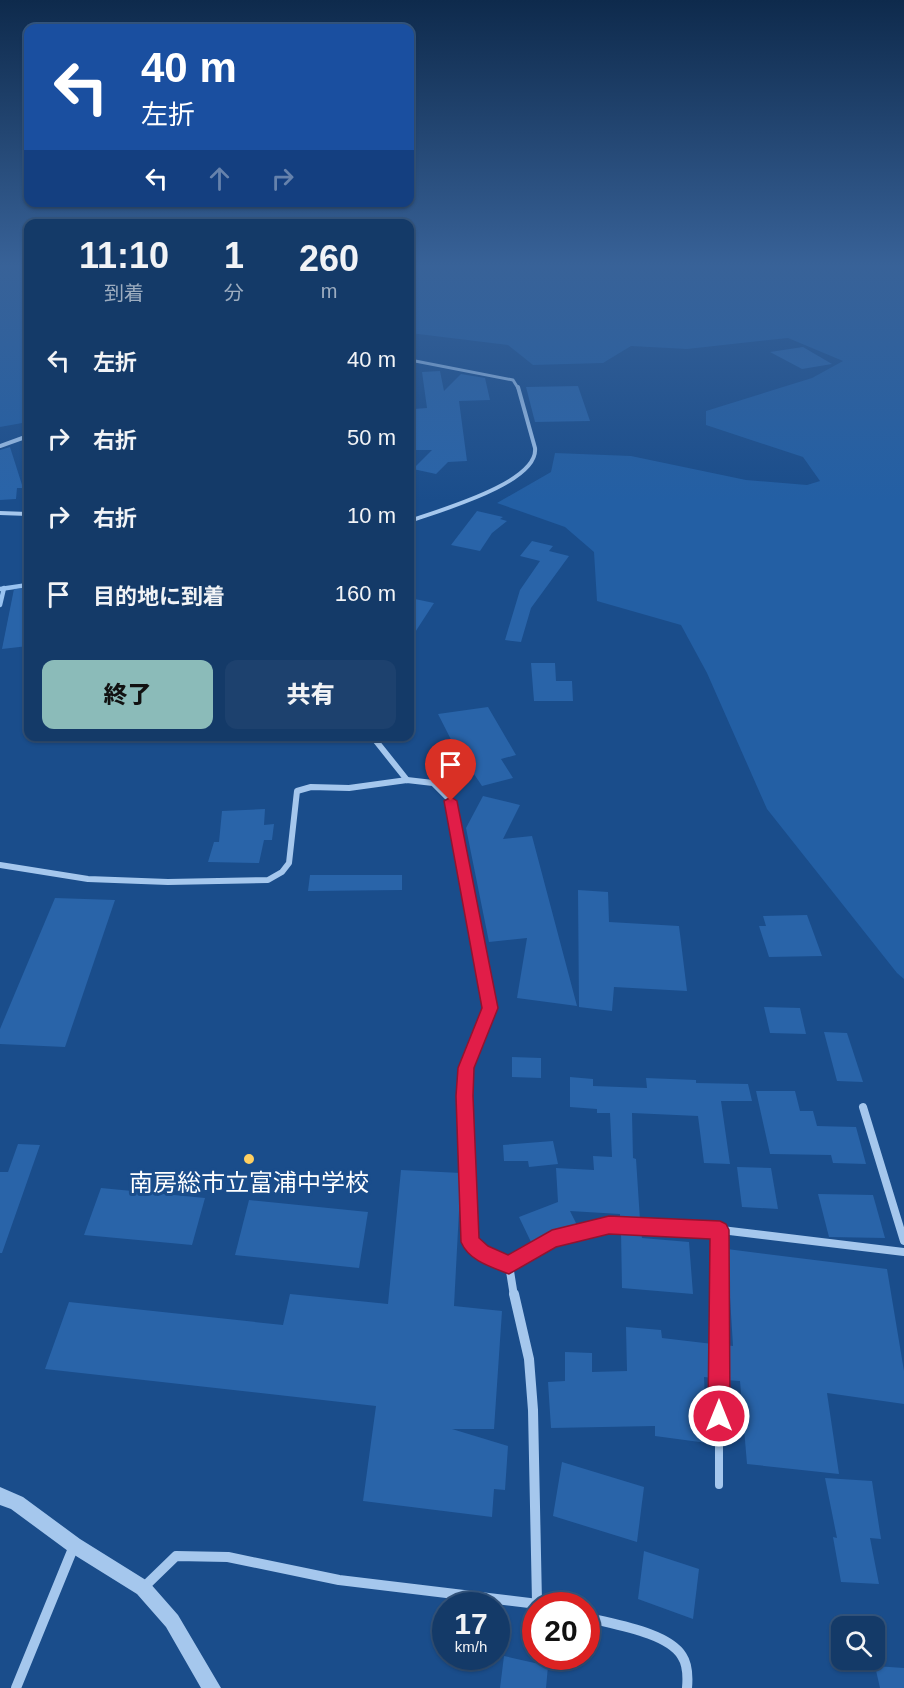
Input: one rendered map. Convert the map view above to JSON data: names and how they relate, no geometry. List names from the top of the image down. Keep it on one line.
{"places":["南房総市立富浦中学校"],"page":{"turn":["40 m","左折"],"eta":["11:10","到着","1","分","260","m"],"list":[{"name":"左折","value":"40 m"},{"name":"右折","value":"50 m"},{"name":"右折","value":"10 m"},{"name":"目的地に到着","value":"160 m"}],"buttons":["終了","共有"],"speed":"17 km/h","limit":"20"}}
